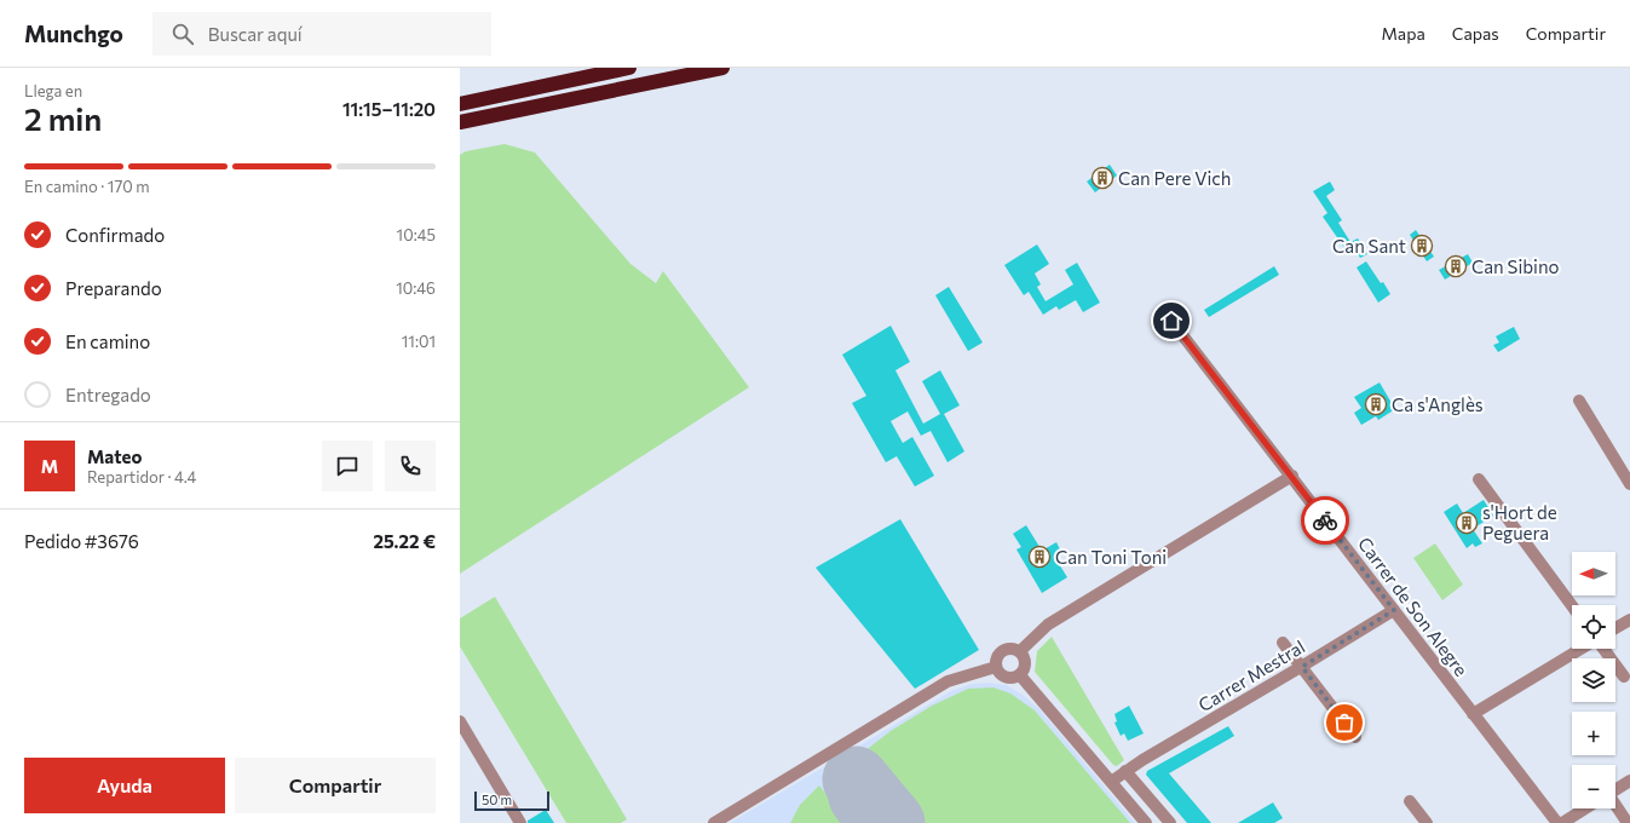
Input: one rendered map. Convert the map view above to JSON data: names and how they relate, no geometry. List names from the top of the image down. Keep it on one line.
{"streets":{"street":["Carrer de Son Alegre","Carrer Mestral"]},"crossings":[["Carrer de Son Alegre","Carrer Mestral"]],"places":{"building":["Can Pere Vich","Can Sant","Can Sibino","Ca s'Anglès","s'Hort de Peguera","Can Toni Toni"]},"scale_bar":"50 m","north":"left","page":{"header":"Munchgo","search":"Buscar aquí","nav":["Mapa","Capas","Compartir"],"heading":["2 min","Llega en","11:15–11:20"],"panel":["Mateo","Repartidor · 4.4","Pedido #3676","25.22 €"],"bar":"En camino · 170 m","list":[["Confirmado","10:45"],["Preparando","10:46"],["En camino","11:01"],"Entregado"],"round":"M","map_buttons":["+","−"],"buttons":["Ayuda","Compartir"],"scale":"50 m"}}
